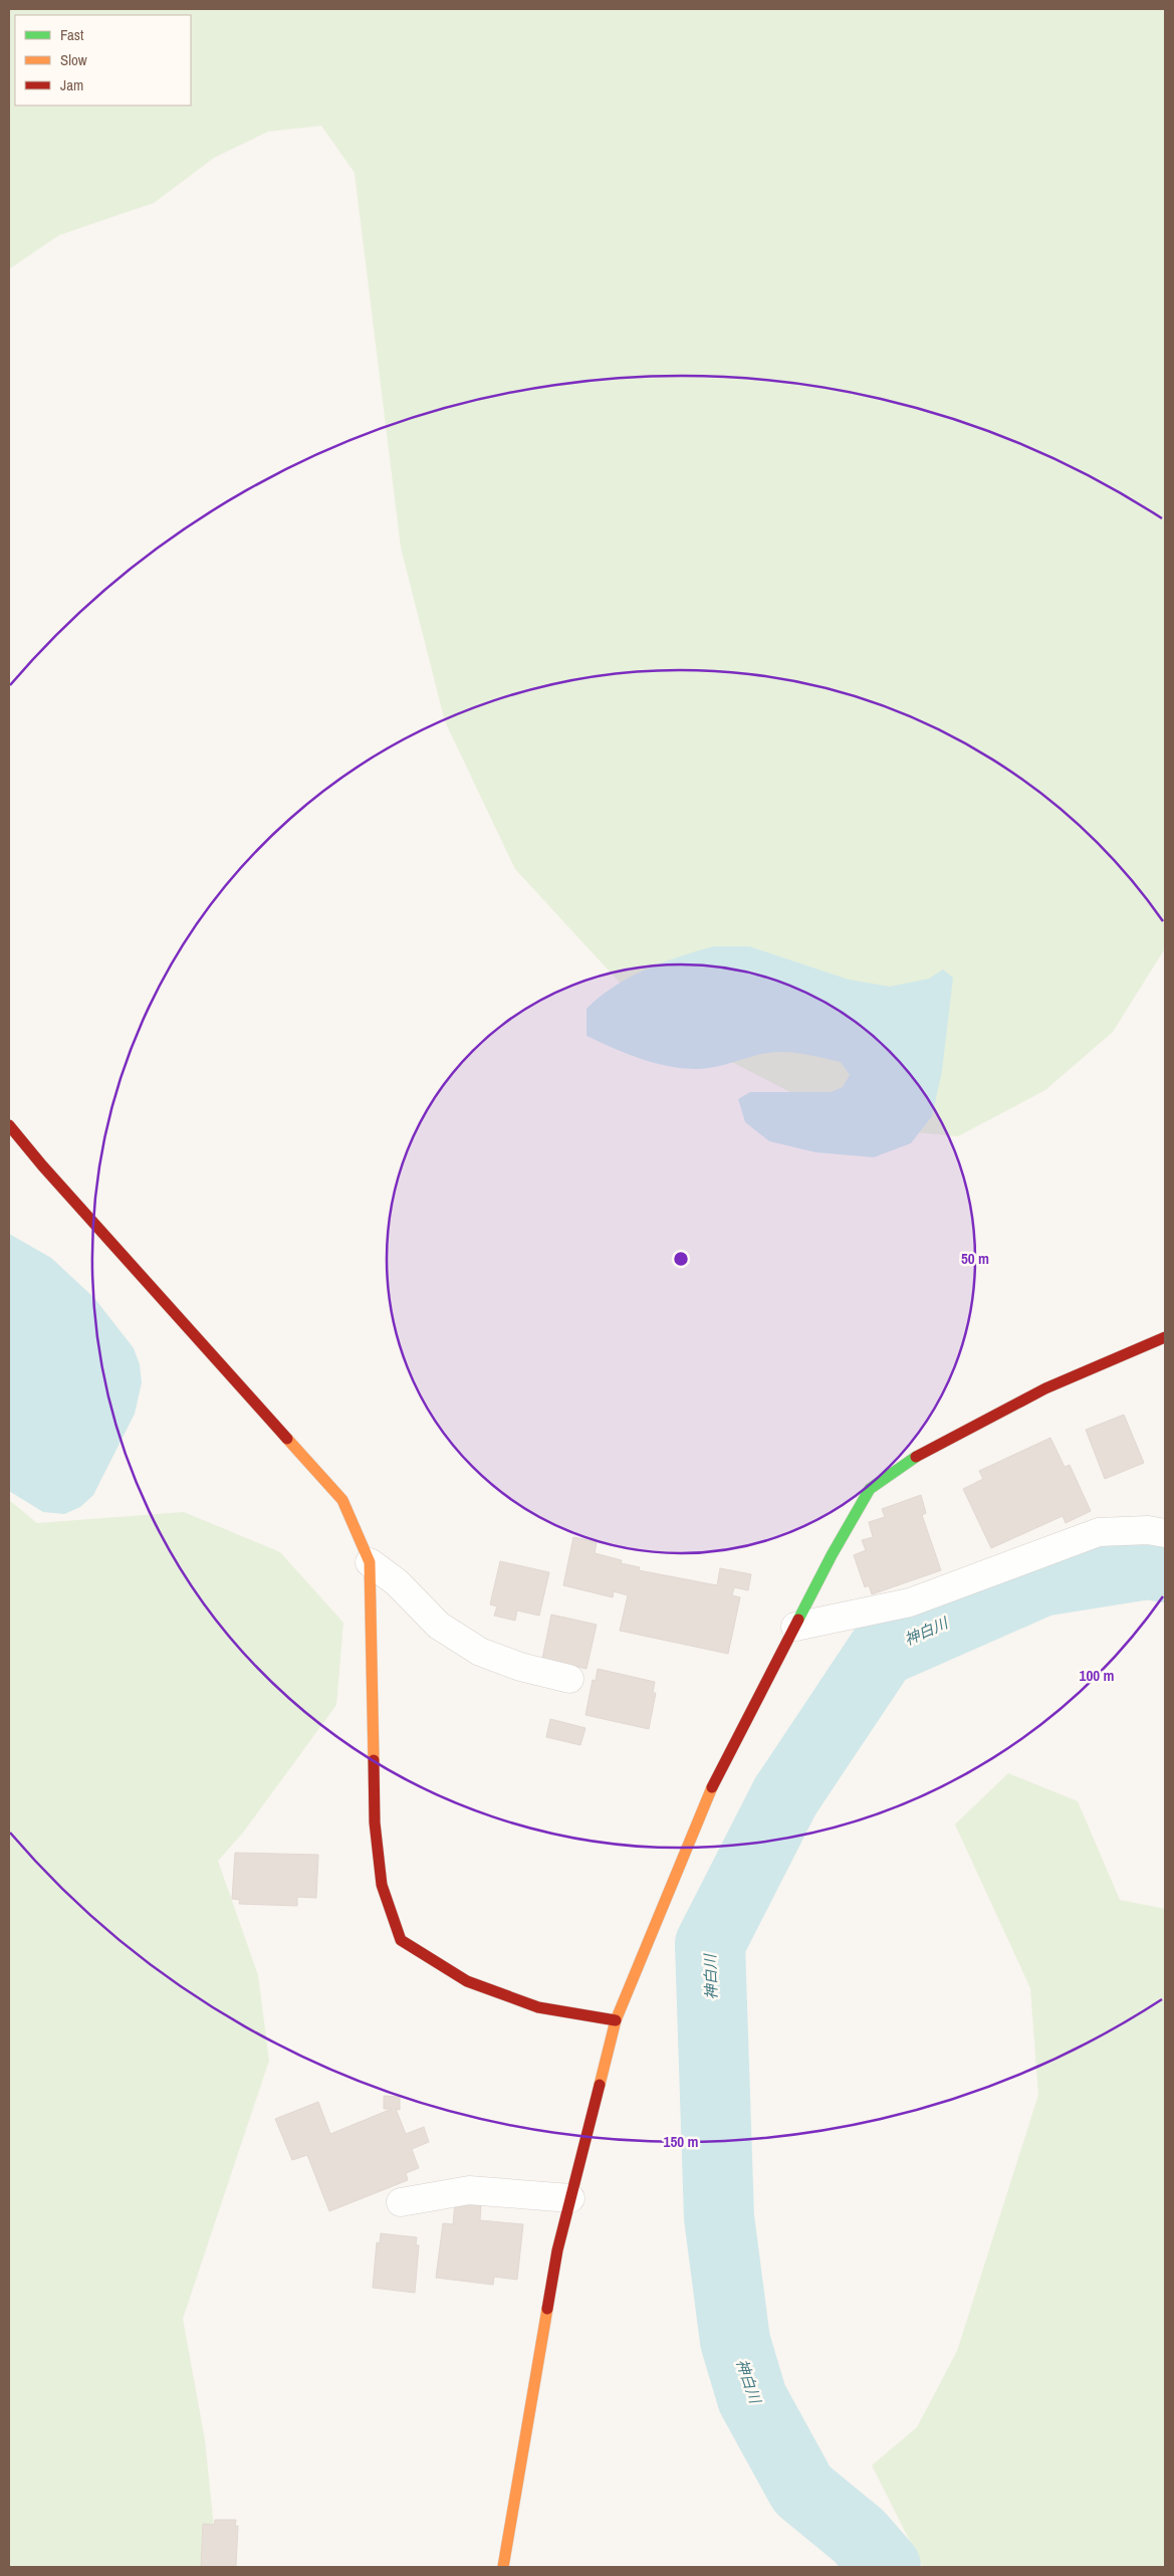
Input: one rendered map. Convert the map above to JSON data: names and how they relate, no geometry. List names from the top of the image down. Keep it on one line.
{"water":["神白川"],"legend":["Fast","Slow","Jam"],"rings":["50 m","100 m","150 m"]}
